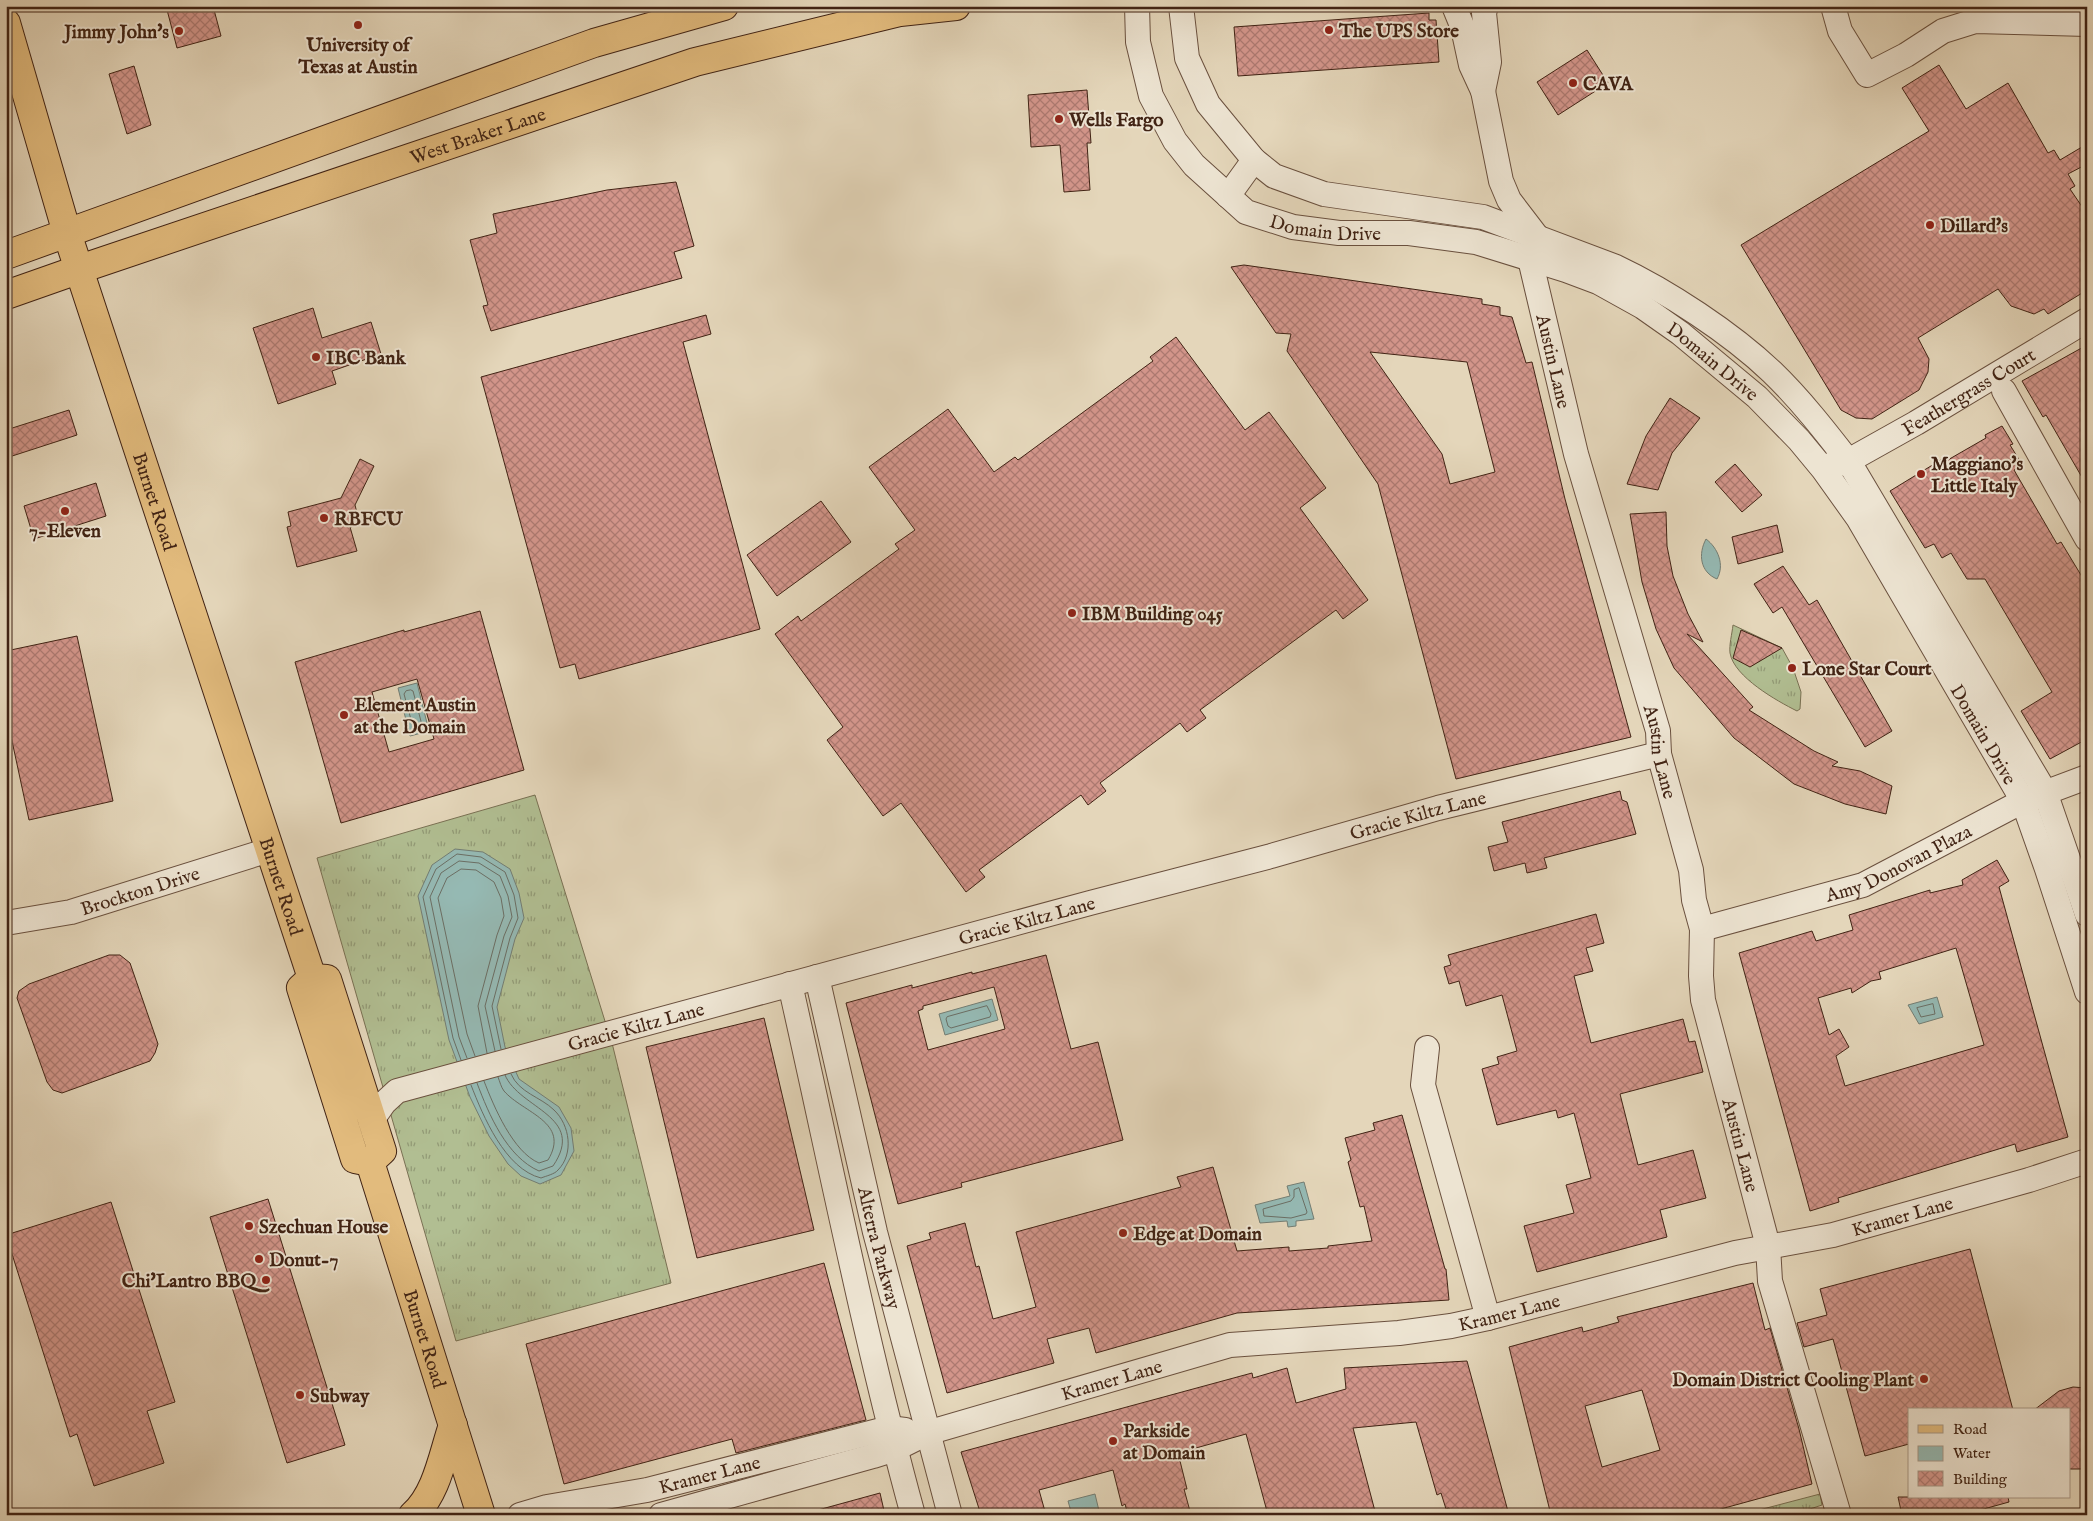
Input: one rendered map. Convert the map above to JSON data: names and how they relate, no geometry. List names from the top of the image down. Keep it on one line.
{"streets":{"main road":["West Braker Lane","Burnet Road"],"street":["Domain Drive","Austin Lane","Feathergrass Court","Gracie Kiltz Lane","Amy Donovan Plaza","Brockton Drive","Kramer Lane","Alterra Parkway"]},"crossings":[["West Braker Lane","Burnet Road"],["Domain Drive","Austin Lane"],["Domain Drive","Feathergrass Court"],["Domain Drive","Amy Donovan Plaza"],["Austin Lane","Gracie Kiltz Lane"],["Austin Lane","Amy Donovan Plaza"],["Austin Lane","Kramer Lane"],["Burnet Road","Brockton Drive"],["Gracie Kiltz Lane","Alterra Parkway"],["Kramer Lane","Alterra Parkway"]],"places":["University of Texas at Austin","The UPS Store","Jimmy John's","CAVA","Wells Fargo","Dillard's","IBC Bank","Maggiano's Little Italy","7-Eleven","RBFCU","IBM Building 045","Lone Star Court","Element Austin at the Domain","Szechuan House","Edge at Domain","Donut-7","Chi'Lantro BBQ","Domain District Cooling Plant","Subway","Parkside at Domain"],"legend":["Road","Water","Building"]}
